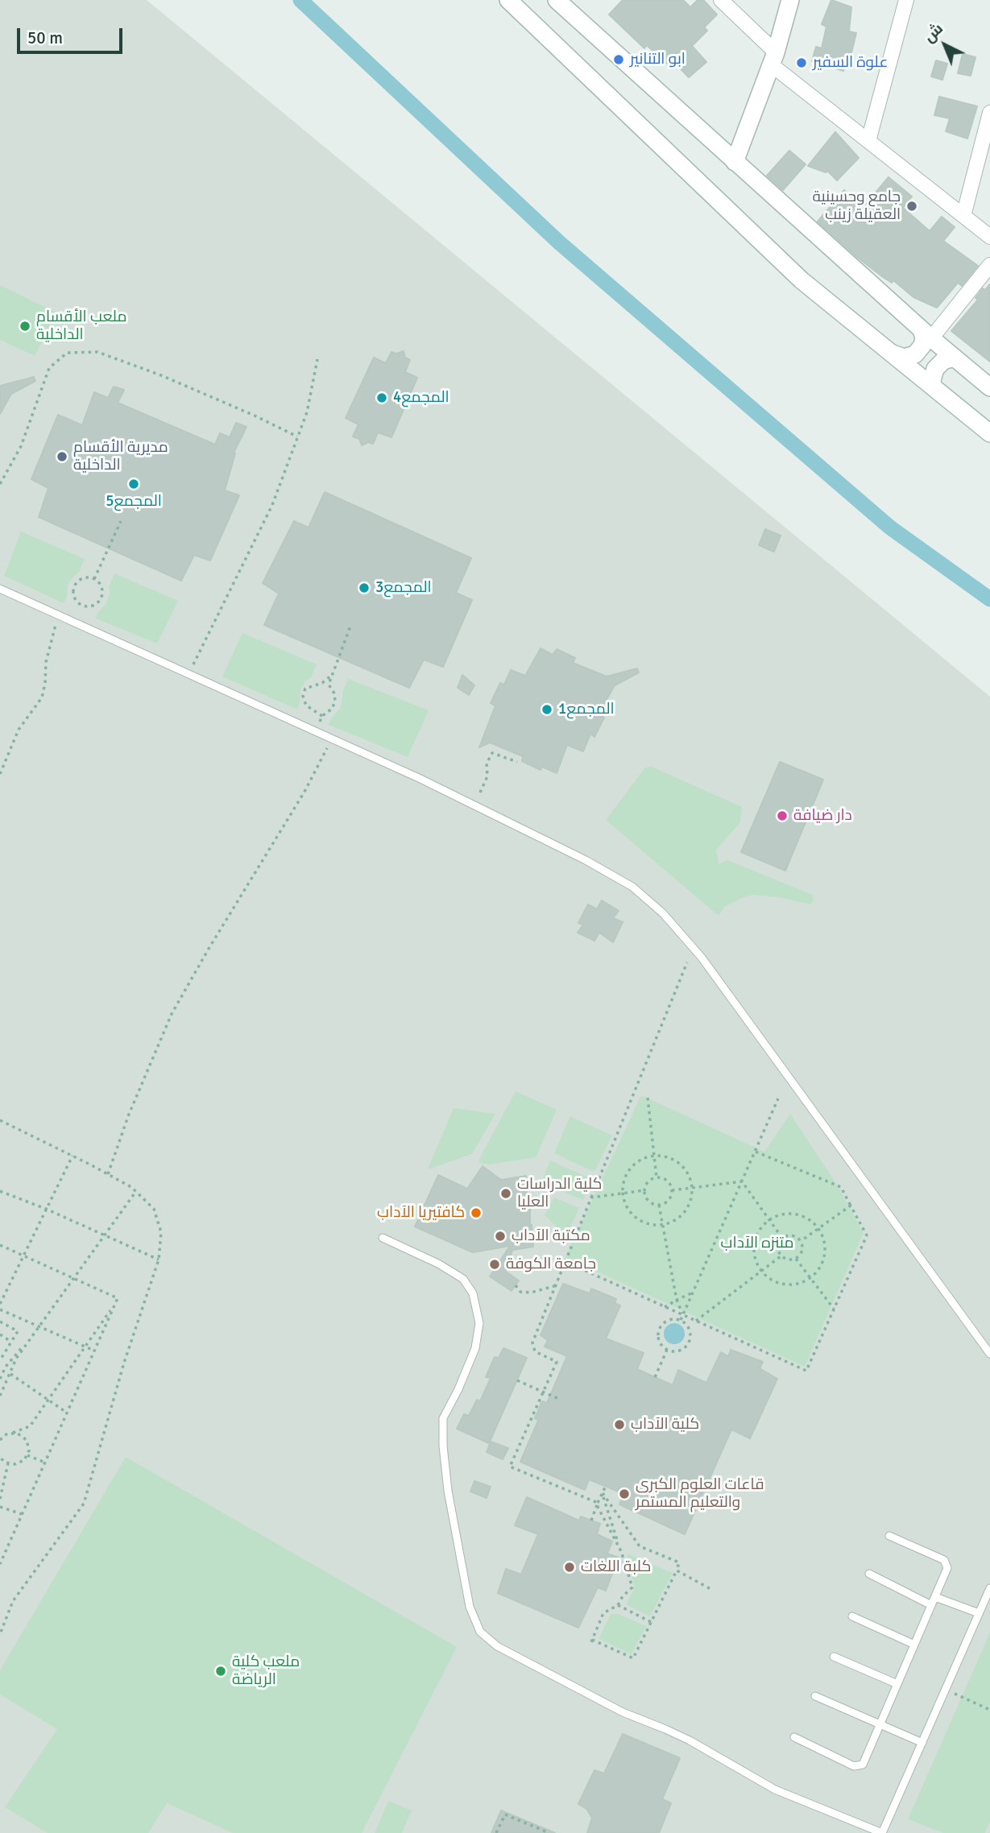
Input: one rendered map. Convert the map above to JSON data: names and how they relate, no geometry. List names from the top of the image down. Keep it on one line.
{"parks":["متنزه الآداب"],"places":["ابو التنانير","علوة السفير","جامع وحسينية العقيلة زينب","ملعب الأقسام الداخلية","المجمع4","مديرية الأقسام الداخلية","المجمع5","المجمع3","المجمع1","دار ضيافة","كلية الدراسات العليا","كافتيريا الآداب","مكتبة الآداب","جامعة الكوفة","كلية الآداب","قاعات العلوم الكبرى والتعليم المستمر","كلبة اللغات","ملعب كلية الرياضة"],"scale_bar":"50 m","north":"top left"}
